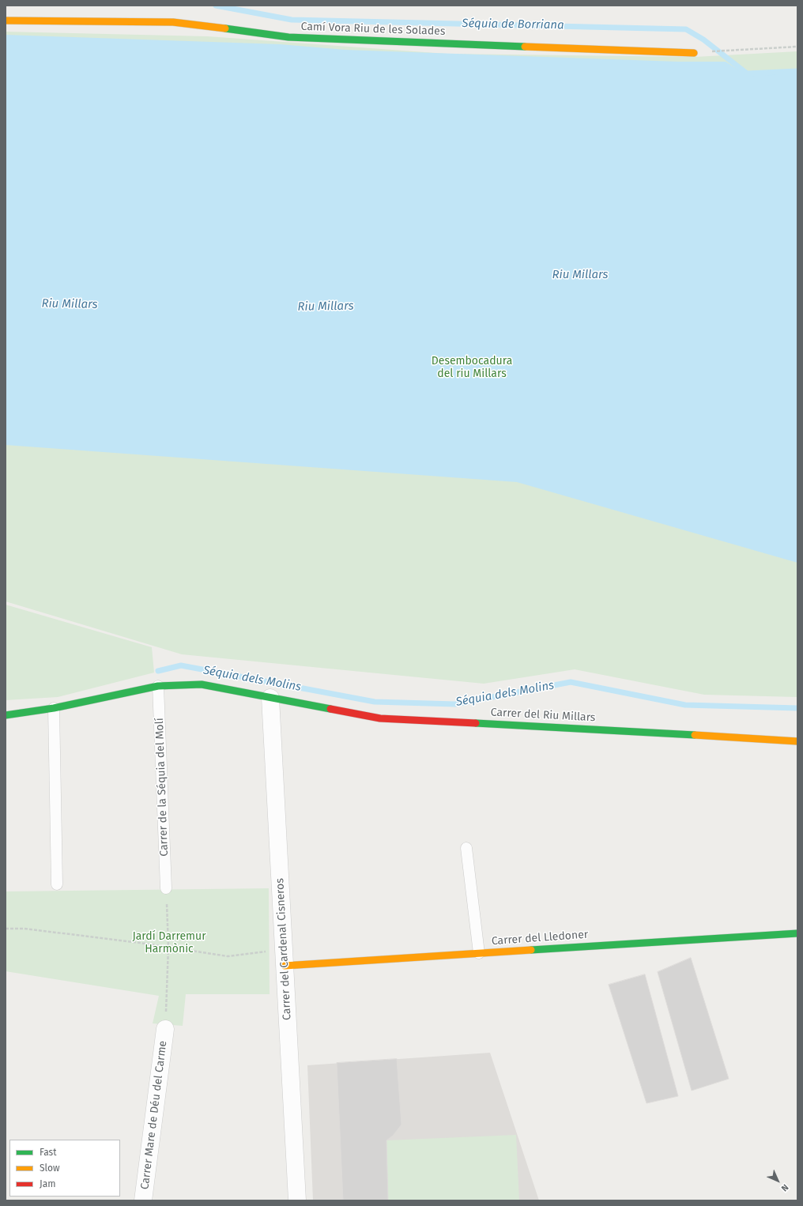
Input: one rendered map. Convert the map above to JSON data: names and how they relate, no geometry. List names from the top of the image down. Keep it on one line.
{"streets":{"street":["Camí Vora Riu de les Solades","Carrer del Riu Millars","Carrer del Lledoner","Carrer del Cardenal Cisneros","Carrer Mare de Déu del Carme"],"lane":["Carrer de la Séquia del Molí"]},"crossings":[["Carrer del Riu Millars","Carrer del Cardenal Cisneros"],["Carrer del Lledoner","Carrer del Cardenal Cisneros"]],"water":["Séquia de Borriana","Riu Millars","Séquia dels Molins"],"parks":["Desembocadura del riu Millars","Jardí Darremur Harmònic"],"legend":["Fast","Slow","Jam"],"north":"bottom right"}
